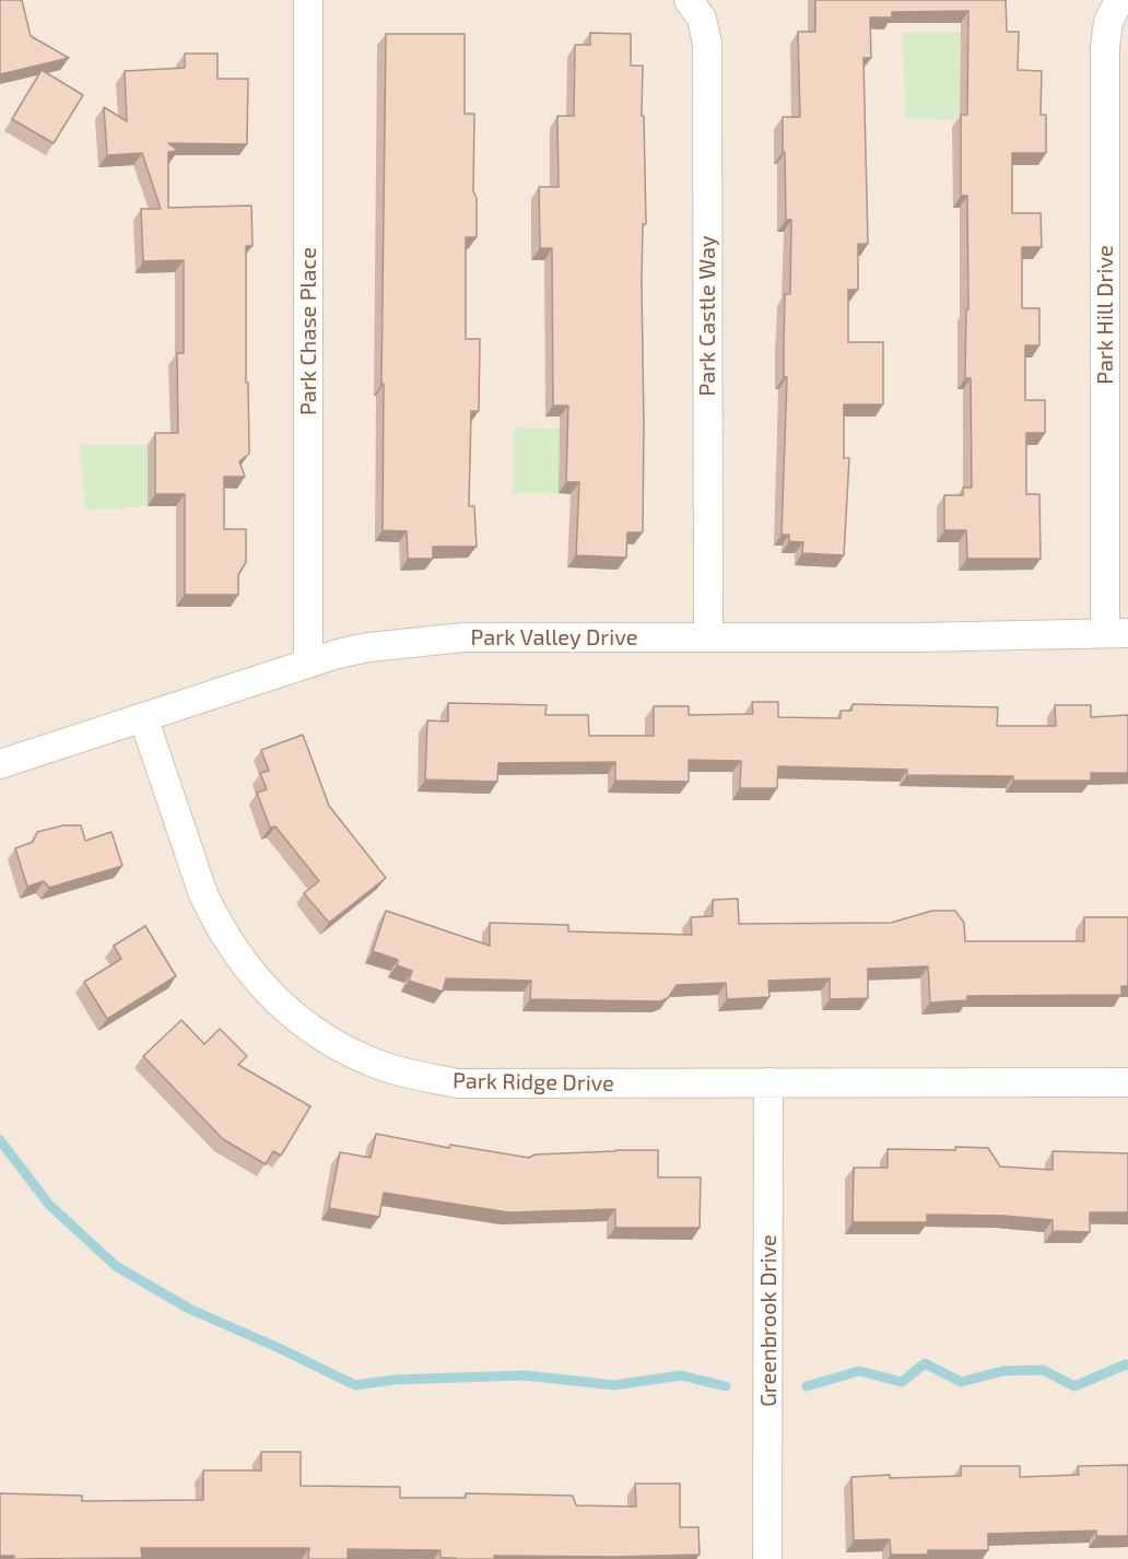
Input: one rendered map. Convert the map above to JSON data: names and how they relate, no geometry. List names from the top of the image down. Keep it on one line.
{"streets":{"street":["Park Hill Drive","Park Castle Way","Park Chase Place","Park Valley Drive","Park Ridge Drive","Greenbrook Drive"]},"crossings":[["Park Hill Drive","Park Valley Drive"],["Park Castle Way","Park Valley Drive"],["Park Chase Place","Park Valley Drive"],["Park Valley Drive","Park Ridge Drive"],["Park Ridge Drive","Greenbrook Drive"]]}
